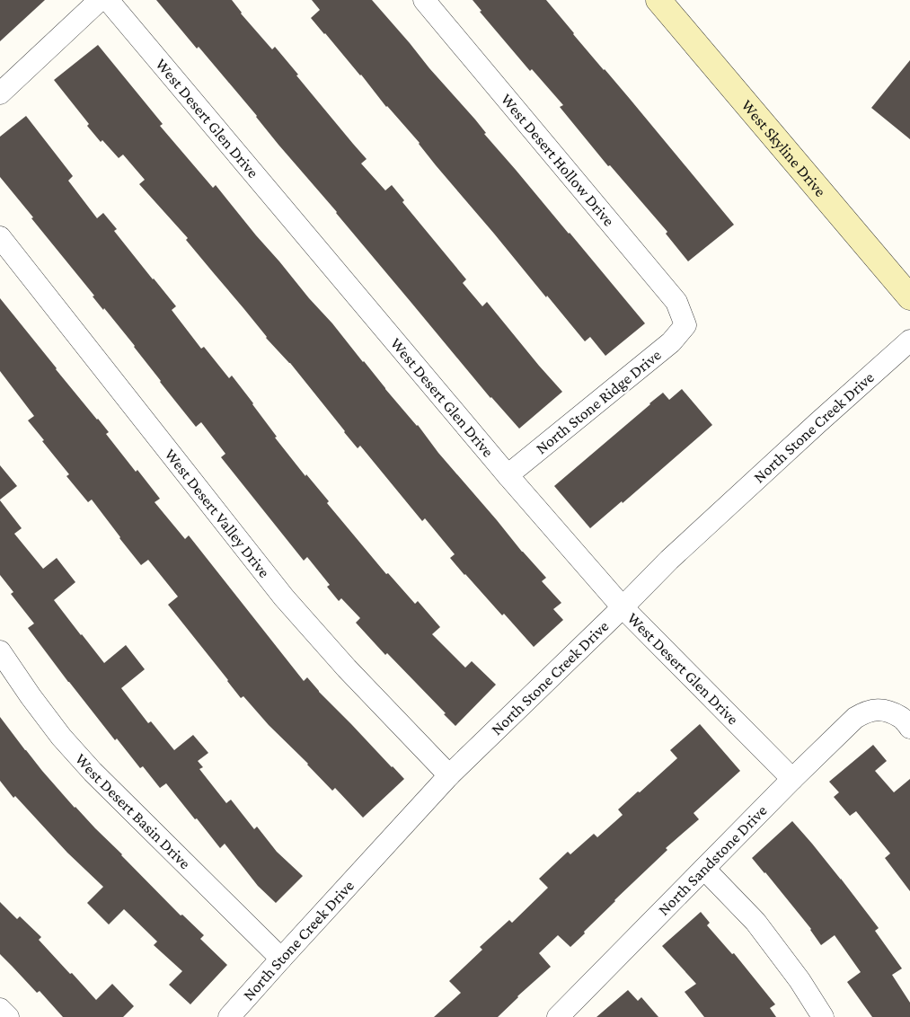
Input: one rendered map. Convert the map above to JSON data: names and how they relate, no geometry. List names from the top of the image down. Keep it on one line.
{"streets":{"street":["West Desert Glen Drive","West Skyline Drive","West Desert Hollow Drive","North Stone Ridge Drive","North Stone Creek Drive","West Desert Valley Drive","West Desert Basin Drive","North Sandstone Drive"]},"crossings":[["West Desert Glen Drive","North Stone Ridge Drive"],["West Desert Glen Drive","North Stone Creek Drive"],["West Desert Glen Drive","North Sandstone Drive"],["West Desert Hollow Drive","North Stone Ridge Drive"],["North Stone Creek Drive","West Desert Valley Drive"],["North Stone Creek Drive","West Desert Basin Drive"]]}
